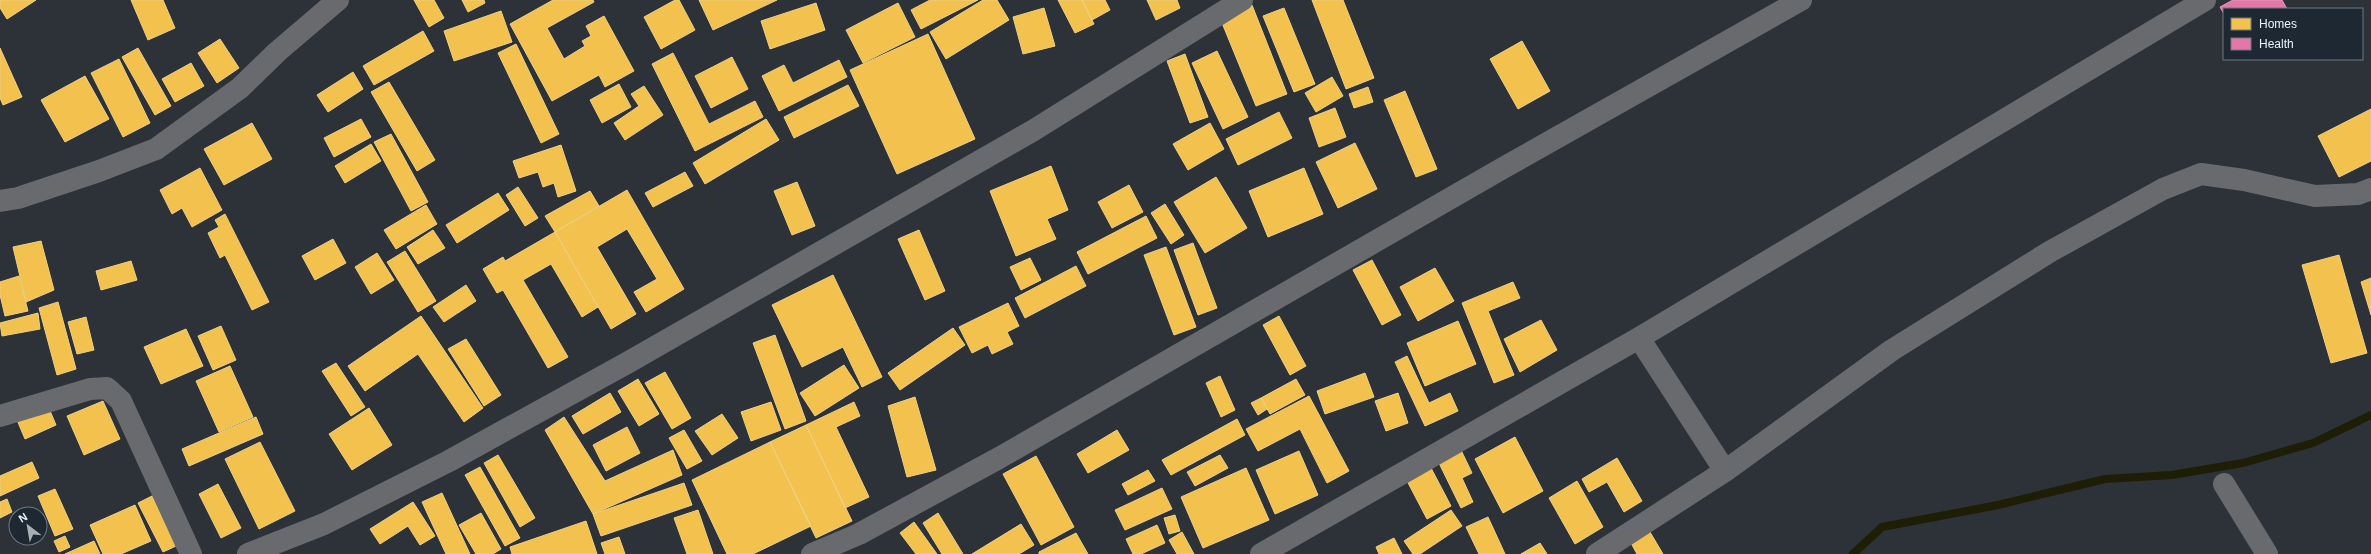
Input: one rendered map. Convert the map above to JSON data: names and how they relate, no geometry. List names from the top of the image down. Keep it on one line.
{"legend":["Homes","Health"],"north":"top left"}
